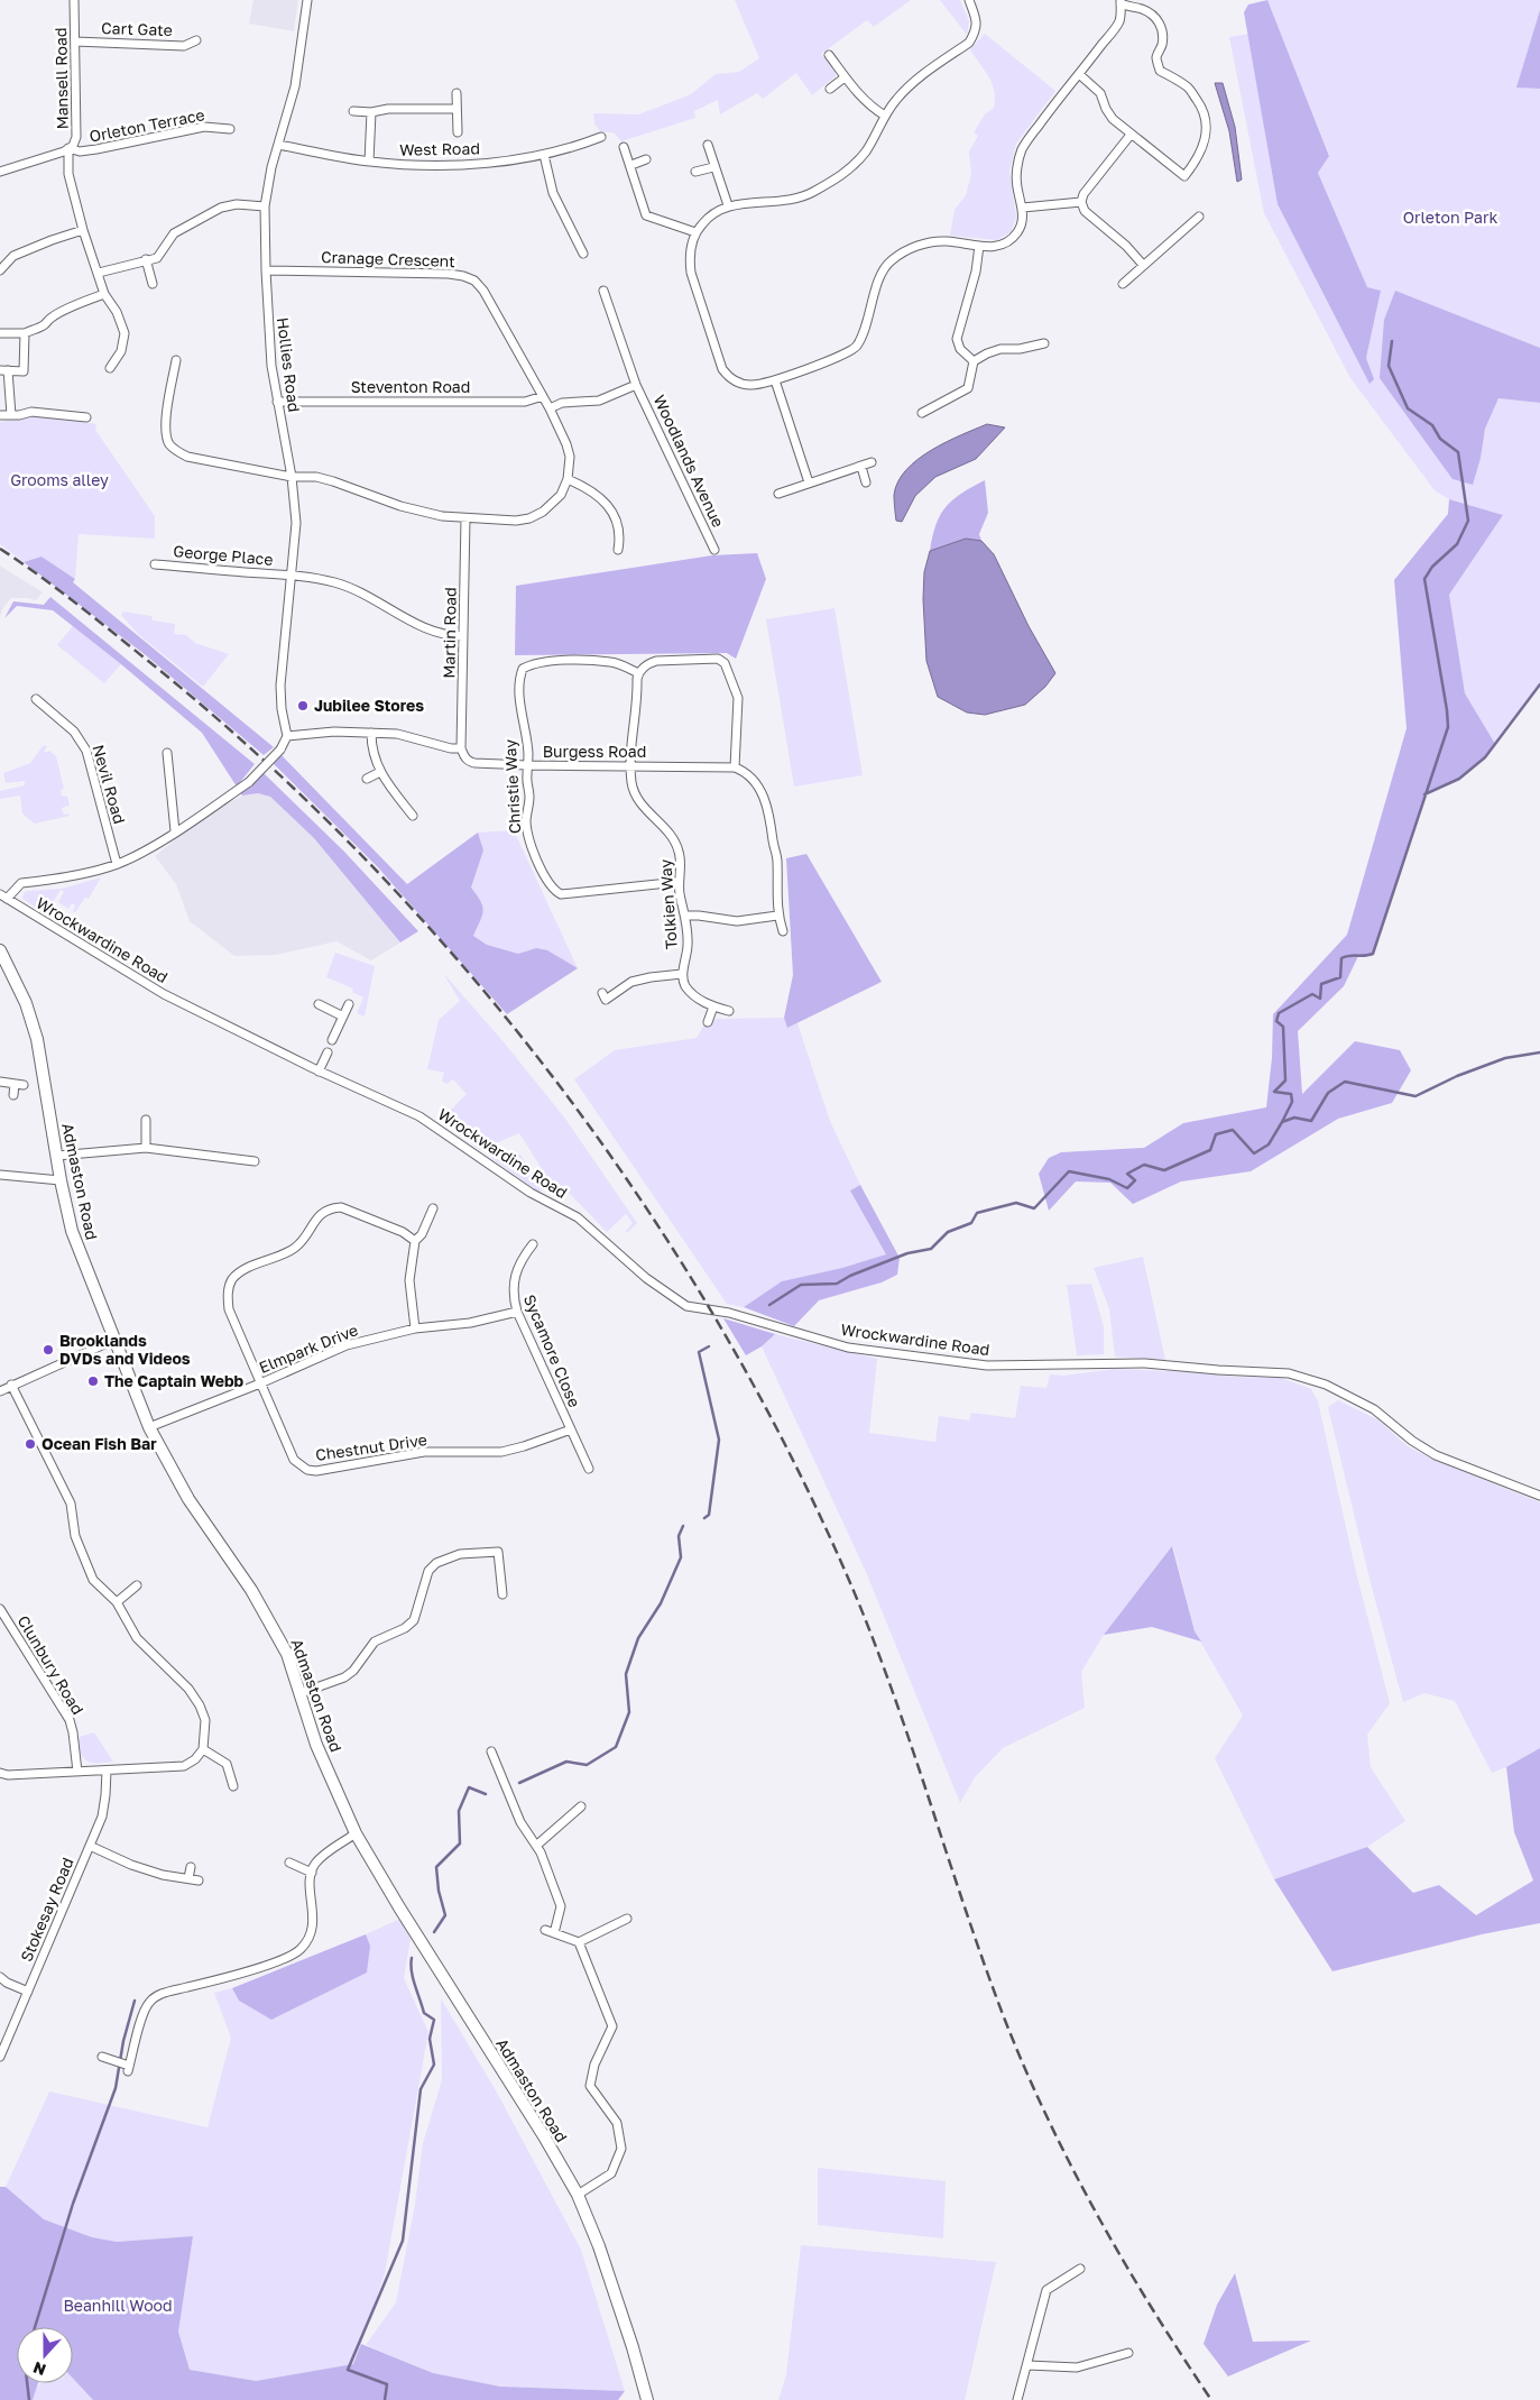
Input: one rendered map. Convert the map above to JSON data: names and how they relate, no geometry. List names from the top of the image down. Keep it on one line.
{"streets":{"street":["Cart Gate","Mansell Road","Orleton Terrace","West Road","Cranage Crescent","Hollies Road","Steventon Road","Woodlands Avenue","George Place","Martin Road","Burgess Road","Nevil Road","Christie Way","Tolkien Way","Wrockwardine Road","Admaston Road","Elmpark Drive","Sycamore Close","Chestnut Drive","Clunbury Road","Stokesay Road"]},"crossings":[["Cart Gate","Mansell Road"],["Mansell Road","Orleton Terrace"],["West Road","Hollies Road"],["Cranage Crescent","Hollies Road"],["Cranage Crescent","Steventon Road"],["Cranage Crescent","Woodlands Avenue"],["Hollies Road","Steventon Road"],["Hollies Road","George Place"],["George Place","Martin Road"],["Martin Road","Burgess Road"],["Burgess Road","Christie Way"],["Burgess Road","Tolkien Way"],["Christie Way","Tolkien Way"],["Admaston Road","Elmpark Drive"],["Elmpark Drive","Sycamore Close"],["Elmpark Drive","Chestnut Drive"],["Sycamore Close","Chestnut Drive"]],"parks":["Orleton Park","Grooms alley","Beanhill Wood"],"places":["Jubilee Stores","Brooklands DVDs and Videos","The Captain Webb","Ocean Fish Bar"],"north":"bottom"}
